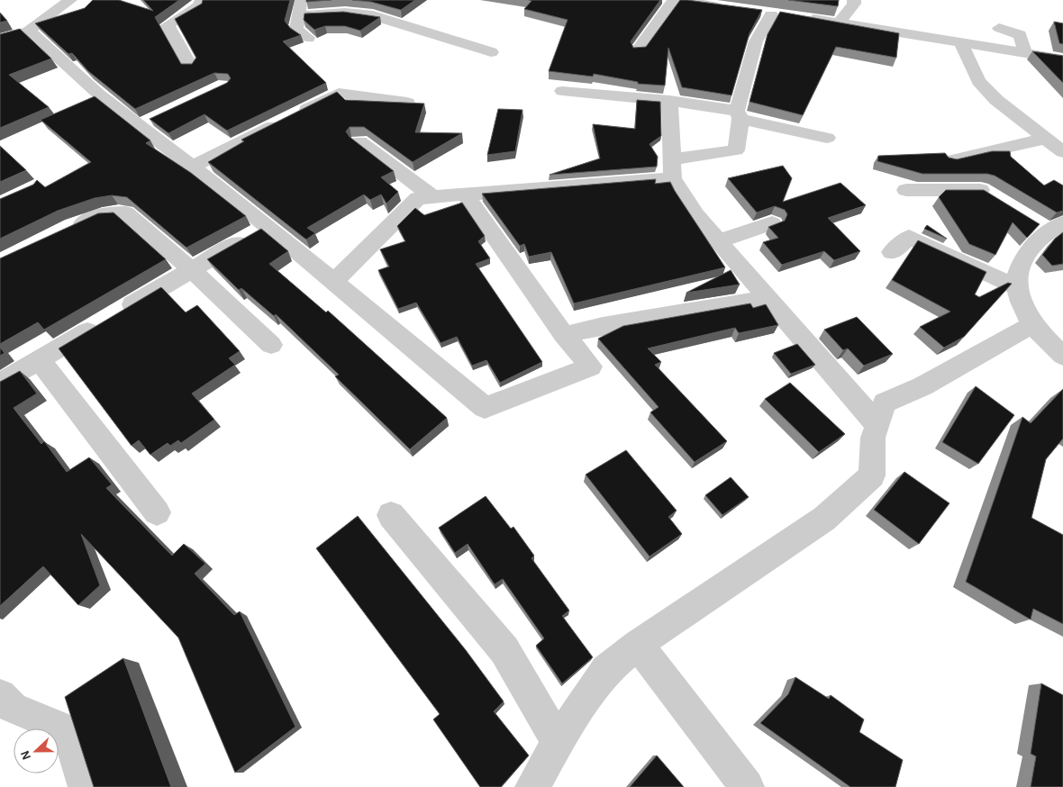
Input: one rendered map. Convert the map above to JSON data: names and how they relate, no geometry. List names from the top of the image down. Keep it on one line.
{"north":"left"}
